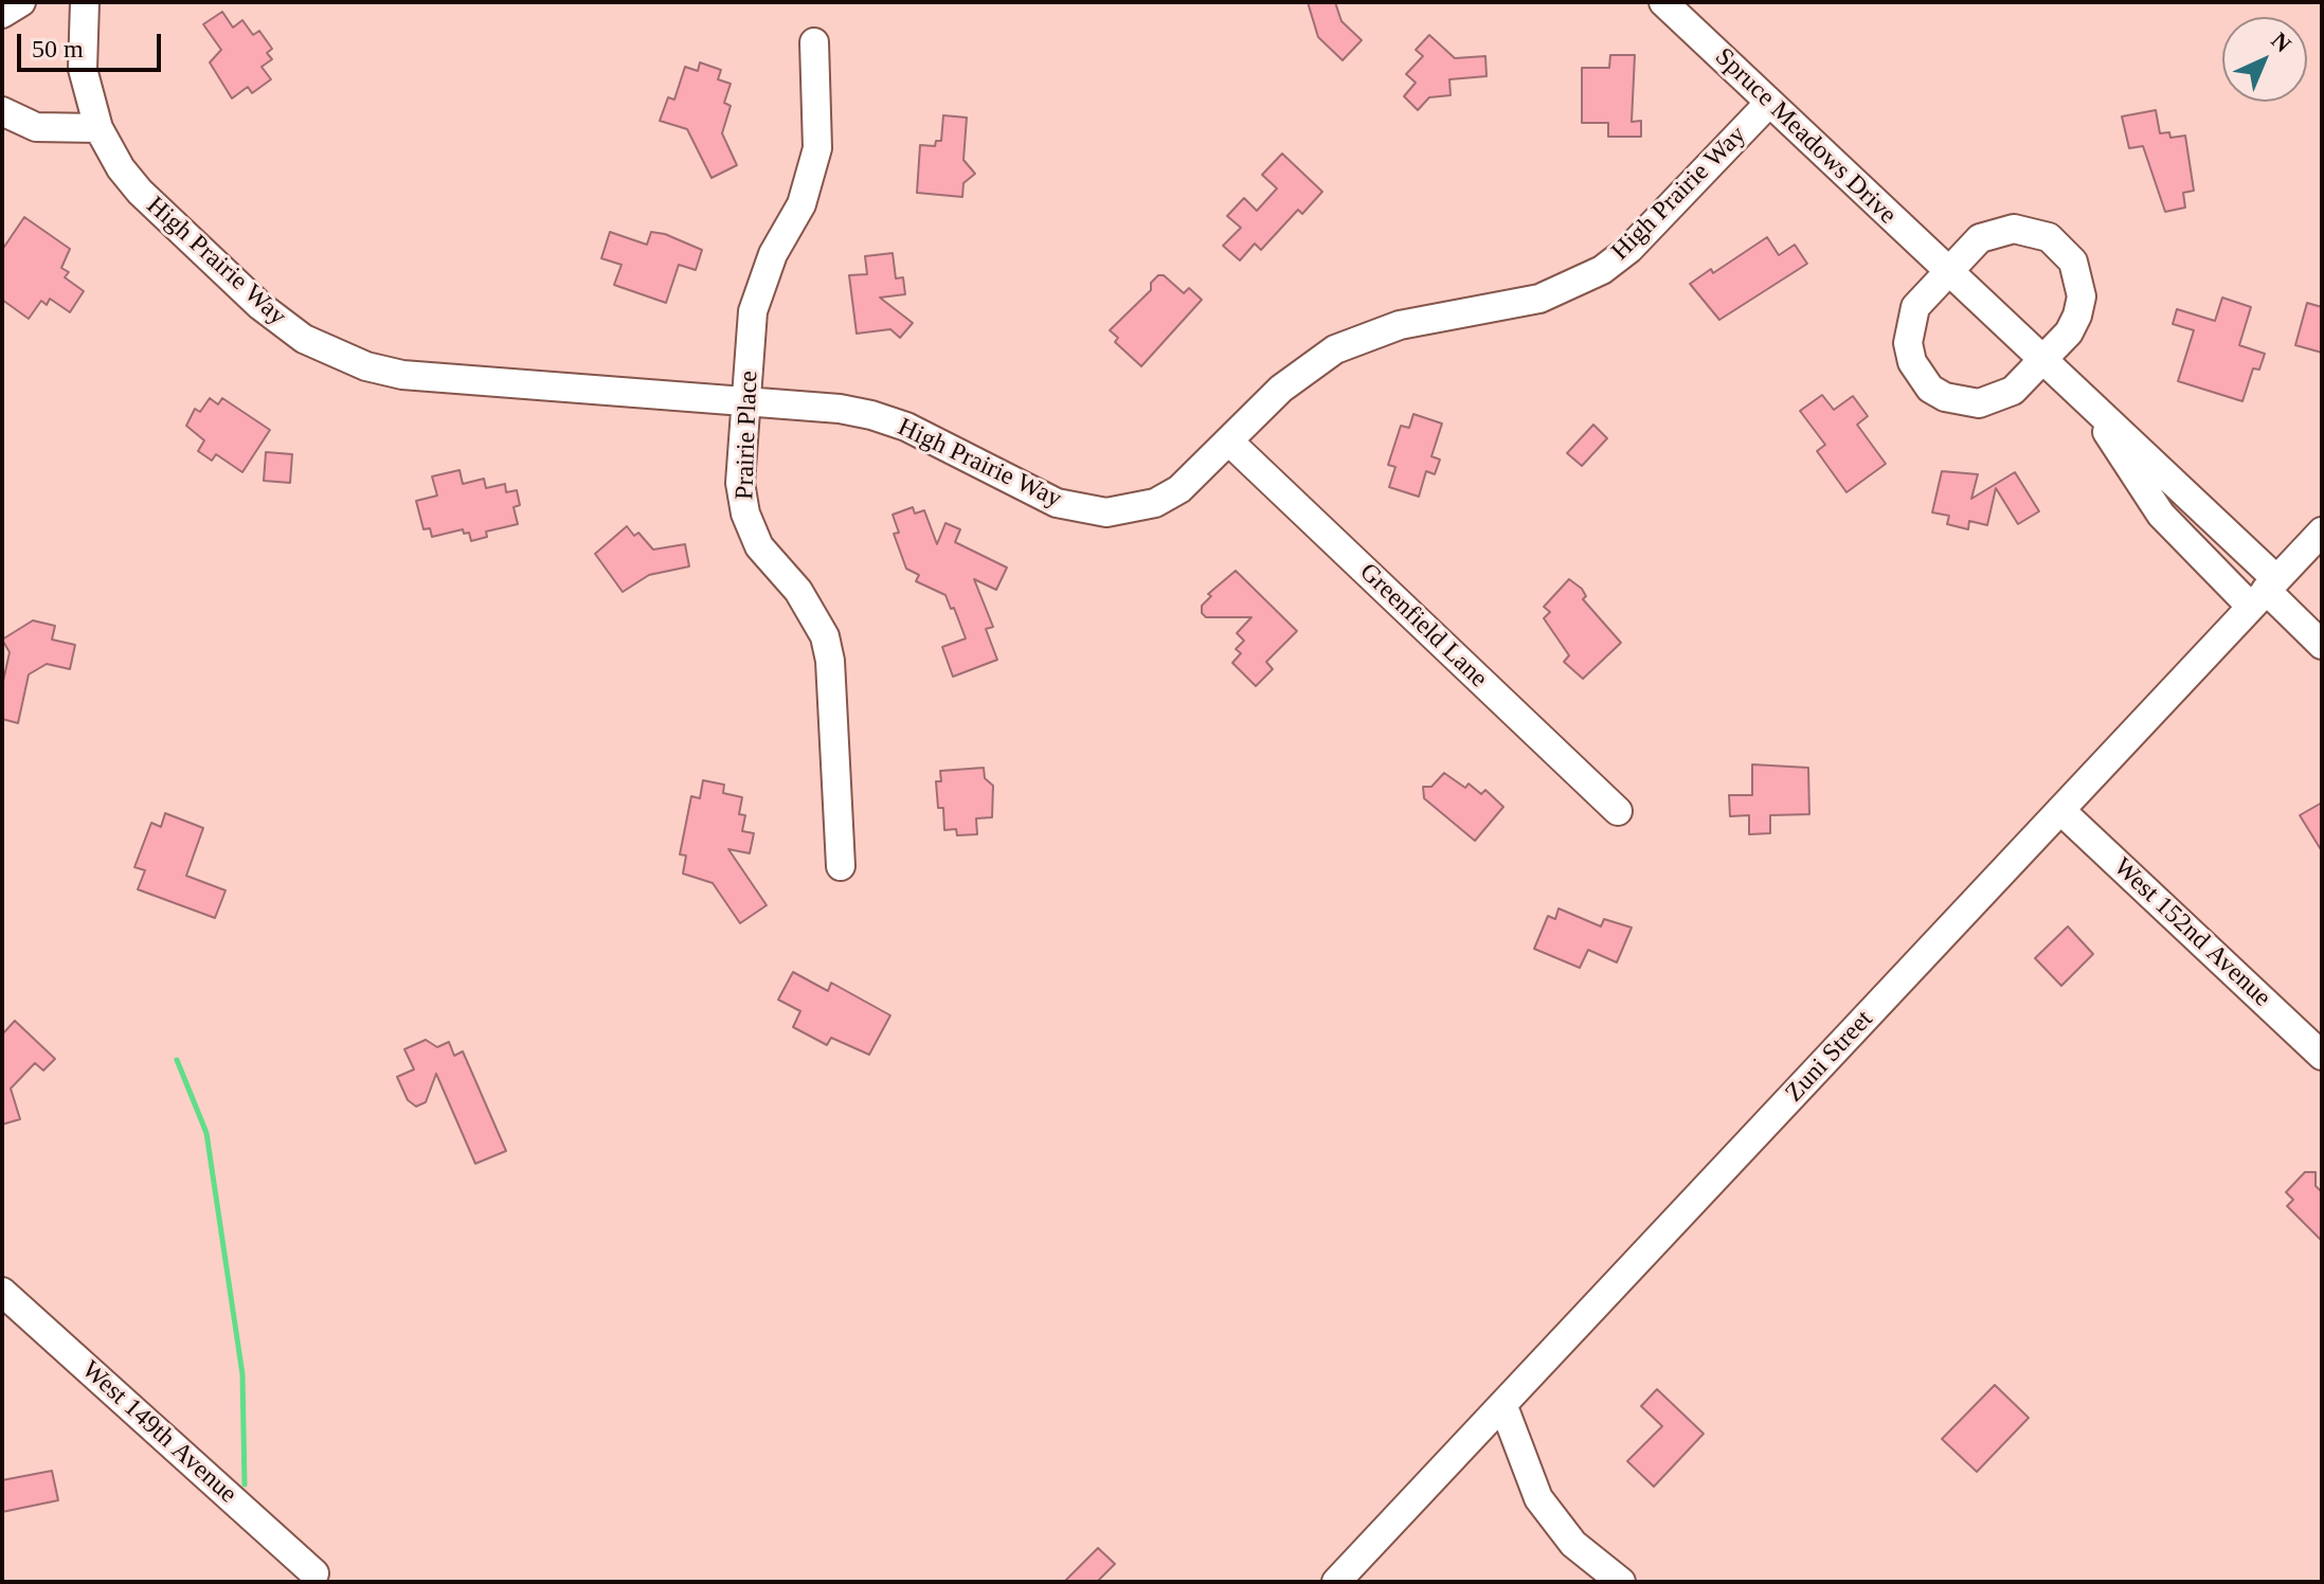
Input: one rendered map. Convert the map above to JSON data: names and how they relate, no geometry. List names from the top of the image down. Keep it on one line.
{"streets":{"street":["Spruce Meadows Drive","High Prairie Way","Prairie Place","Greenfield Lane","West 152nd Avenue","Zuni Street","West 149th Avenue"]},"crossings":[["Spruce Meadows Drive","High Prairie Way"],["Spruce Meadows Drive","Zuni Street"],["High Prairie Way","Prairie Place"],["High Prairie Way","Greenfield Lane"],["West 152nd Avenue","Zuni Street"]],"scale_bar":"50 m","north":"top right"}
